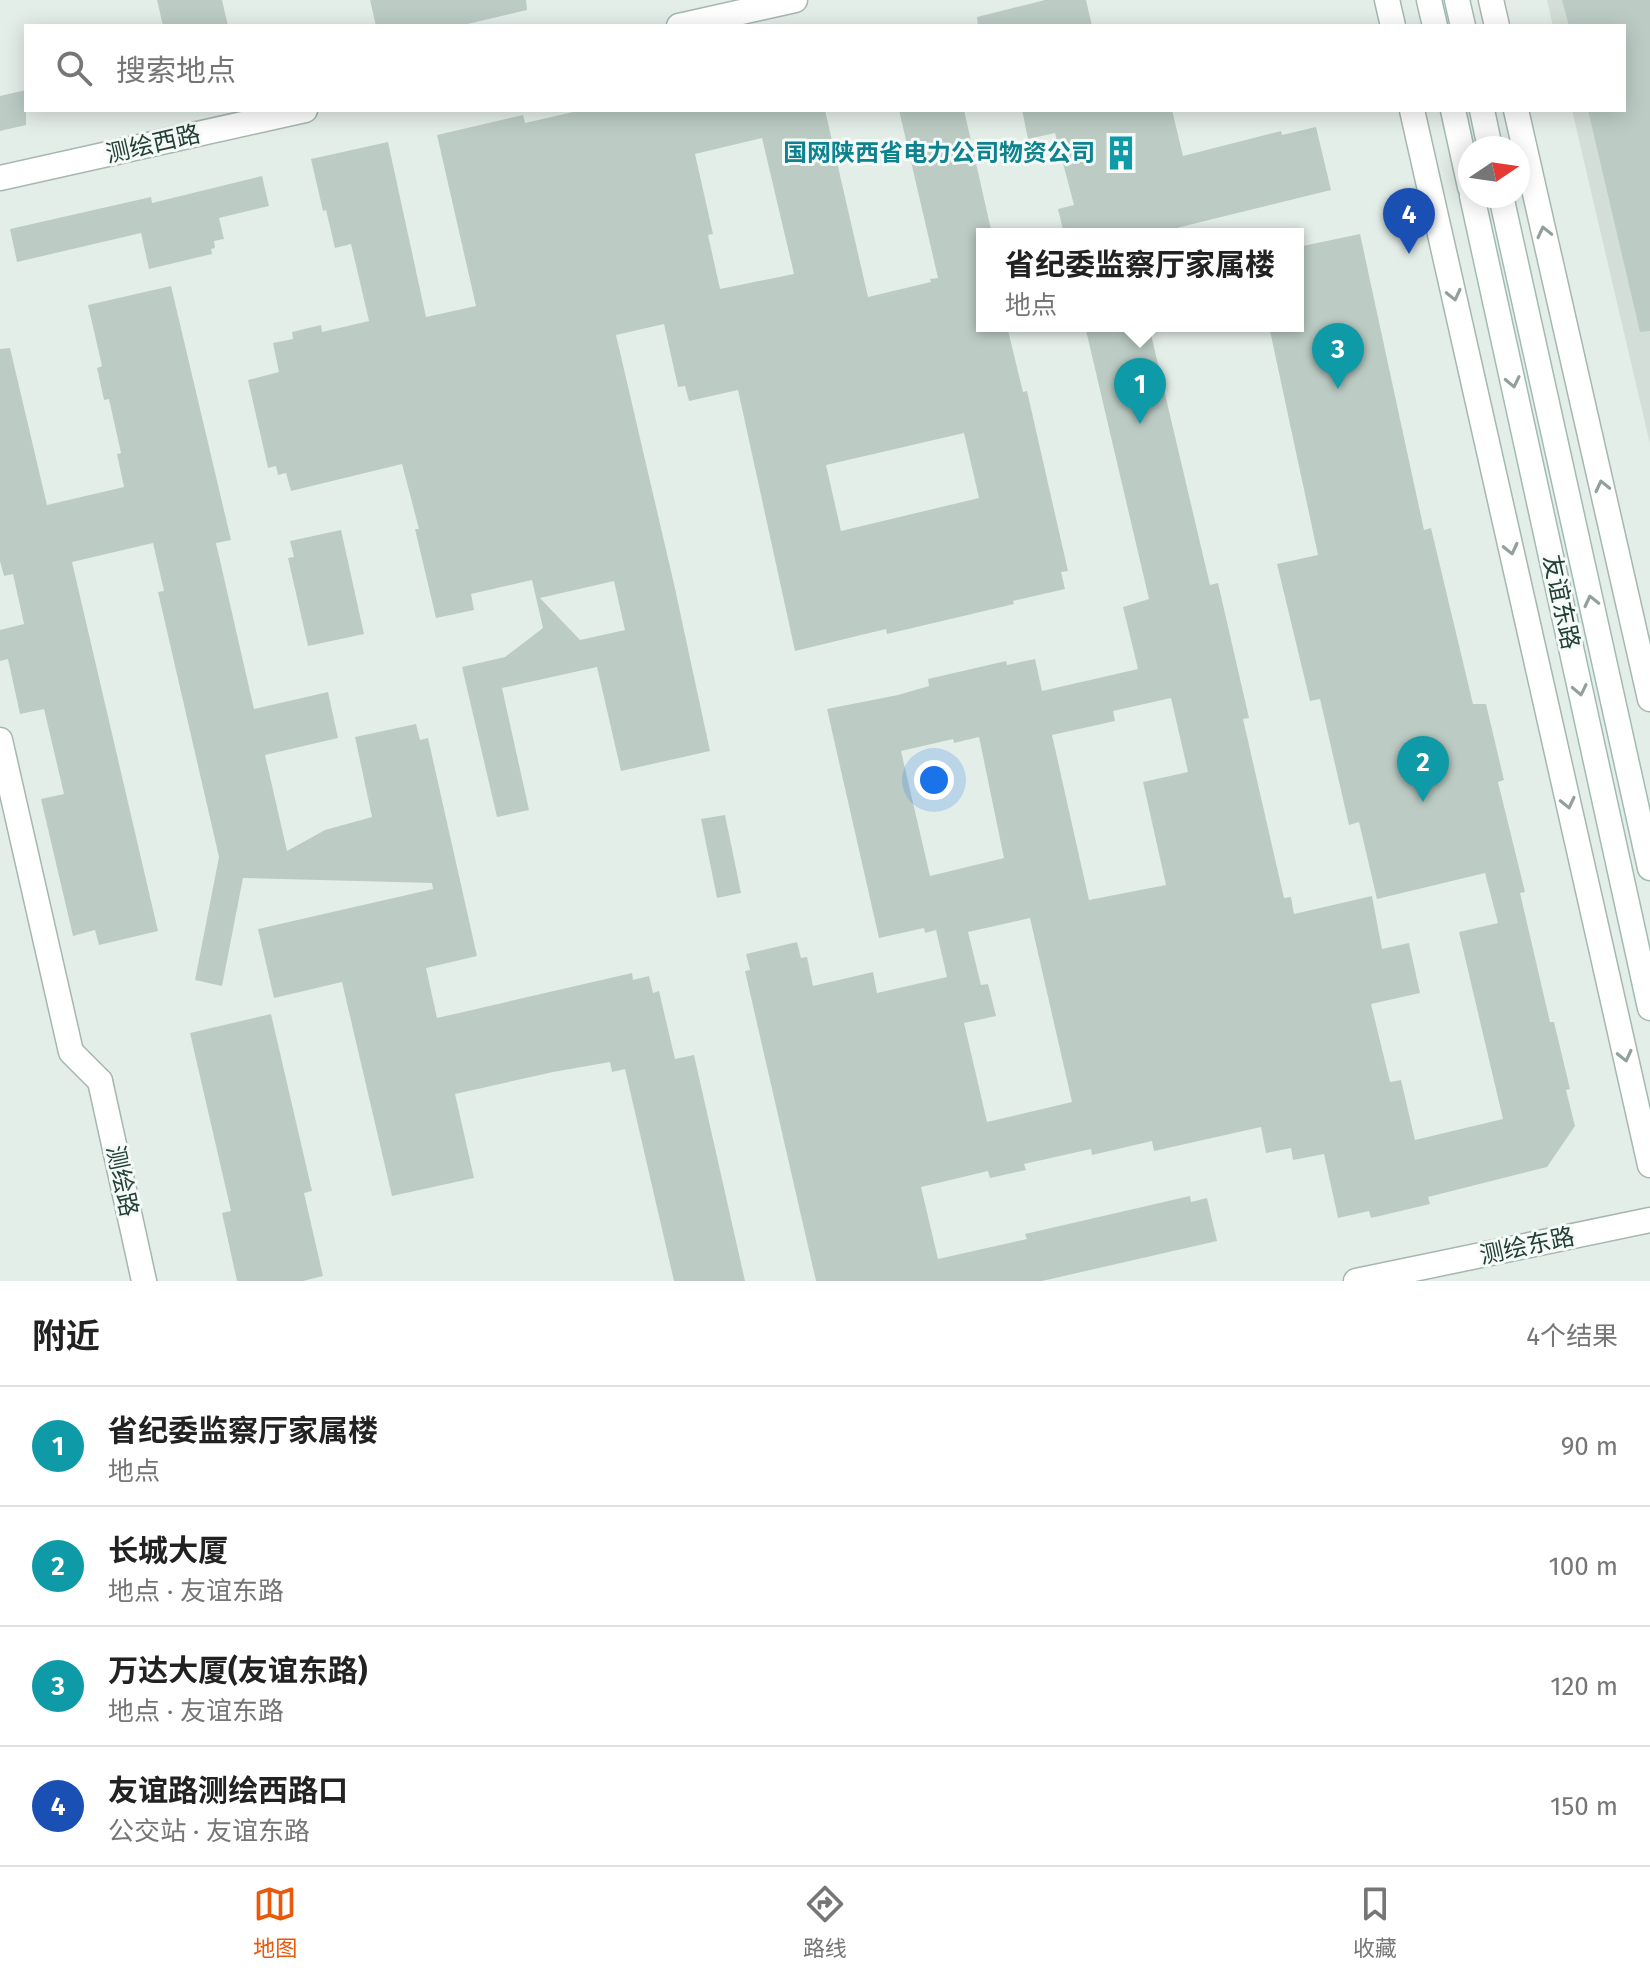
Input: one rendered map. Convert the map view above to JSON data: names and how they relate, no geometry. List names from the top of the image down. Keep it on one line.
{"streets":{"street":["测绘西路","友谊东路","测绘路","测绘东路"]},"places":{"building":["国网陕西省电力公司物资公司"]},"north":"right","page":{"search":"搜索地点","pins":["4","3","1","2"],"popup":["省纪委监察厅家属楼","地点"],"heading":["附近","4个结果"],"list":[{"mark":"1","name":"省纪委监察厅家属楼","note":"地点","value":"90 m"},{"mark":"2","name":"长城大厦","note":"地点 · 友谊东路","value":"100 m"},{"mark":"3","name":"万达大厦(友谊东路)","note":"地点 · 友谊东路","value":"120 m"},{"mark":"4","name":"友谊路测绘西路口","note":"公交站 · 友谊东路","value":"150 m"}],"nav":["地图","路线","收藏"]}}
